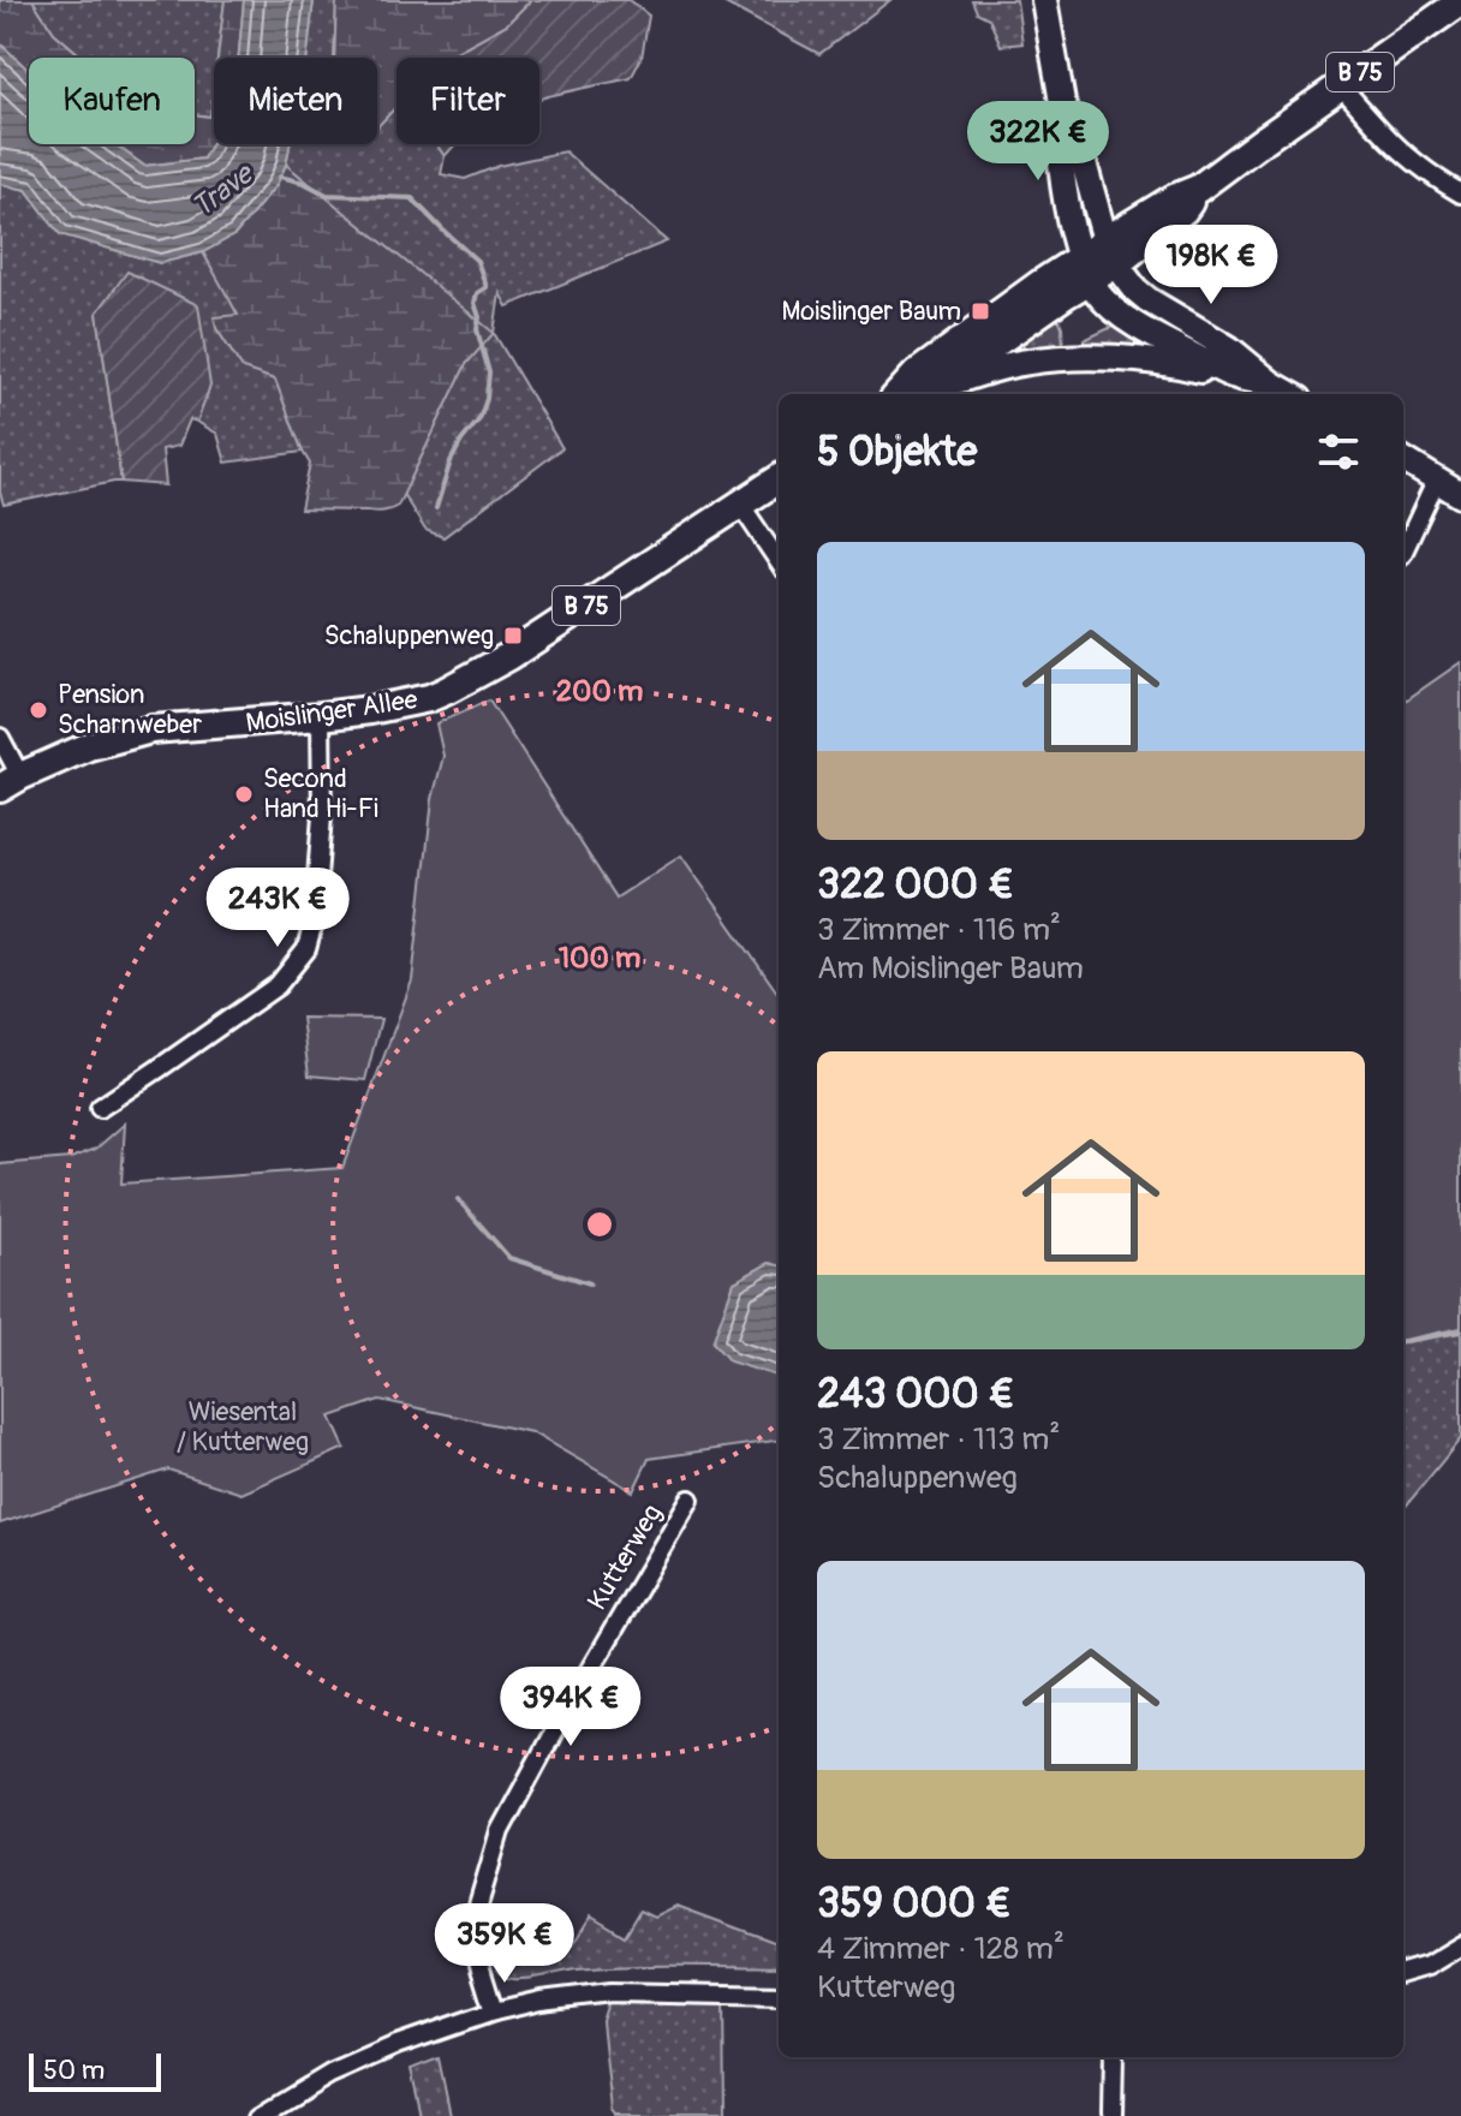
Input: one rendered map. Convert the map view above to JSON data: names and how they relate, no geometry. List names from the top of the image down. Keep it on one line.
{"streets":{"main road":["B 75","Moislinger Allee"],"street":["Kutterweg"]},"water":["Trave"],"parks":["Wiesental / Kutterweg"],"places":{"transit":["Moislinger Baum","Schaluppenweg"],"other":["Pension Scharnweber","Second Hand Hi-Fi"]},"scale_bar":"50 m","page":{"chip":["Kaufen","Mieten","Filter"],"price":["322K €","198K €","243K €","394K €","359K €"],"heading":"5 Objekte","list":[{"name":"322 000 €","note":"3 Zimmer · 116 m² · Am Moislinger Baum"},{"name":"243 000 €","note":"3 Zimmer · 113 m² · Schaluppenweg"},{"name":"359 000 €","note":"4 Zimmer · 128 m² · Kutterweg"}],"scale":"50 m"},"rings":["200 m","100 m"]}
